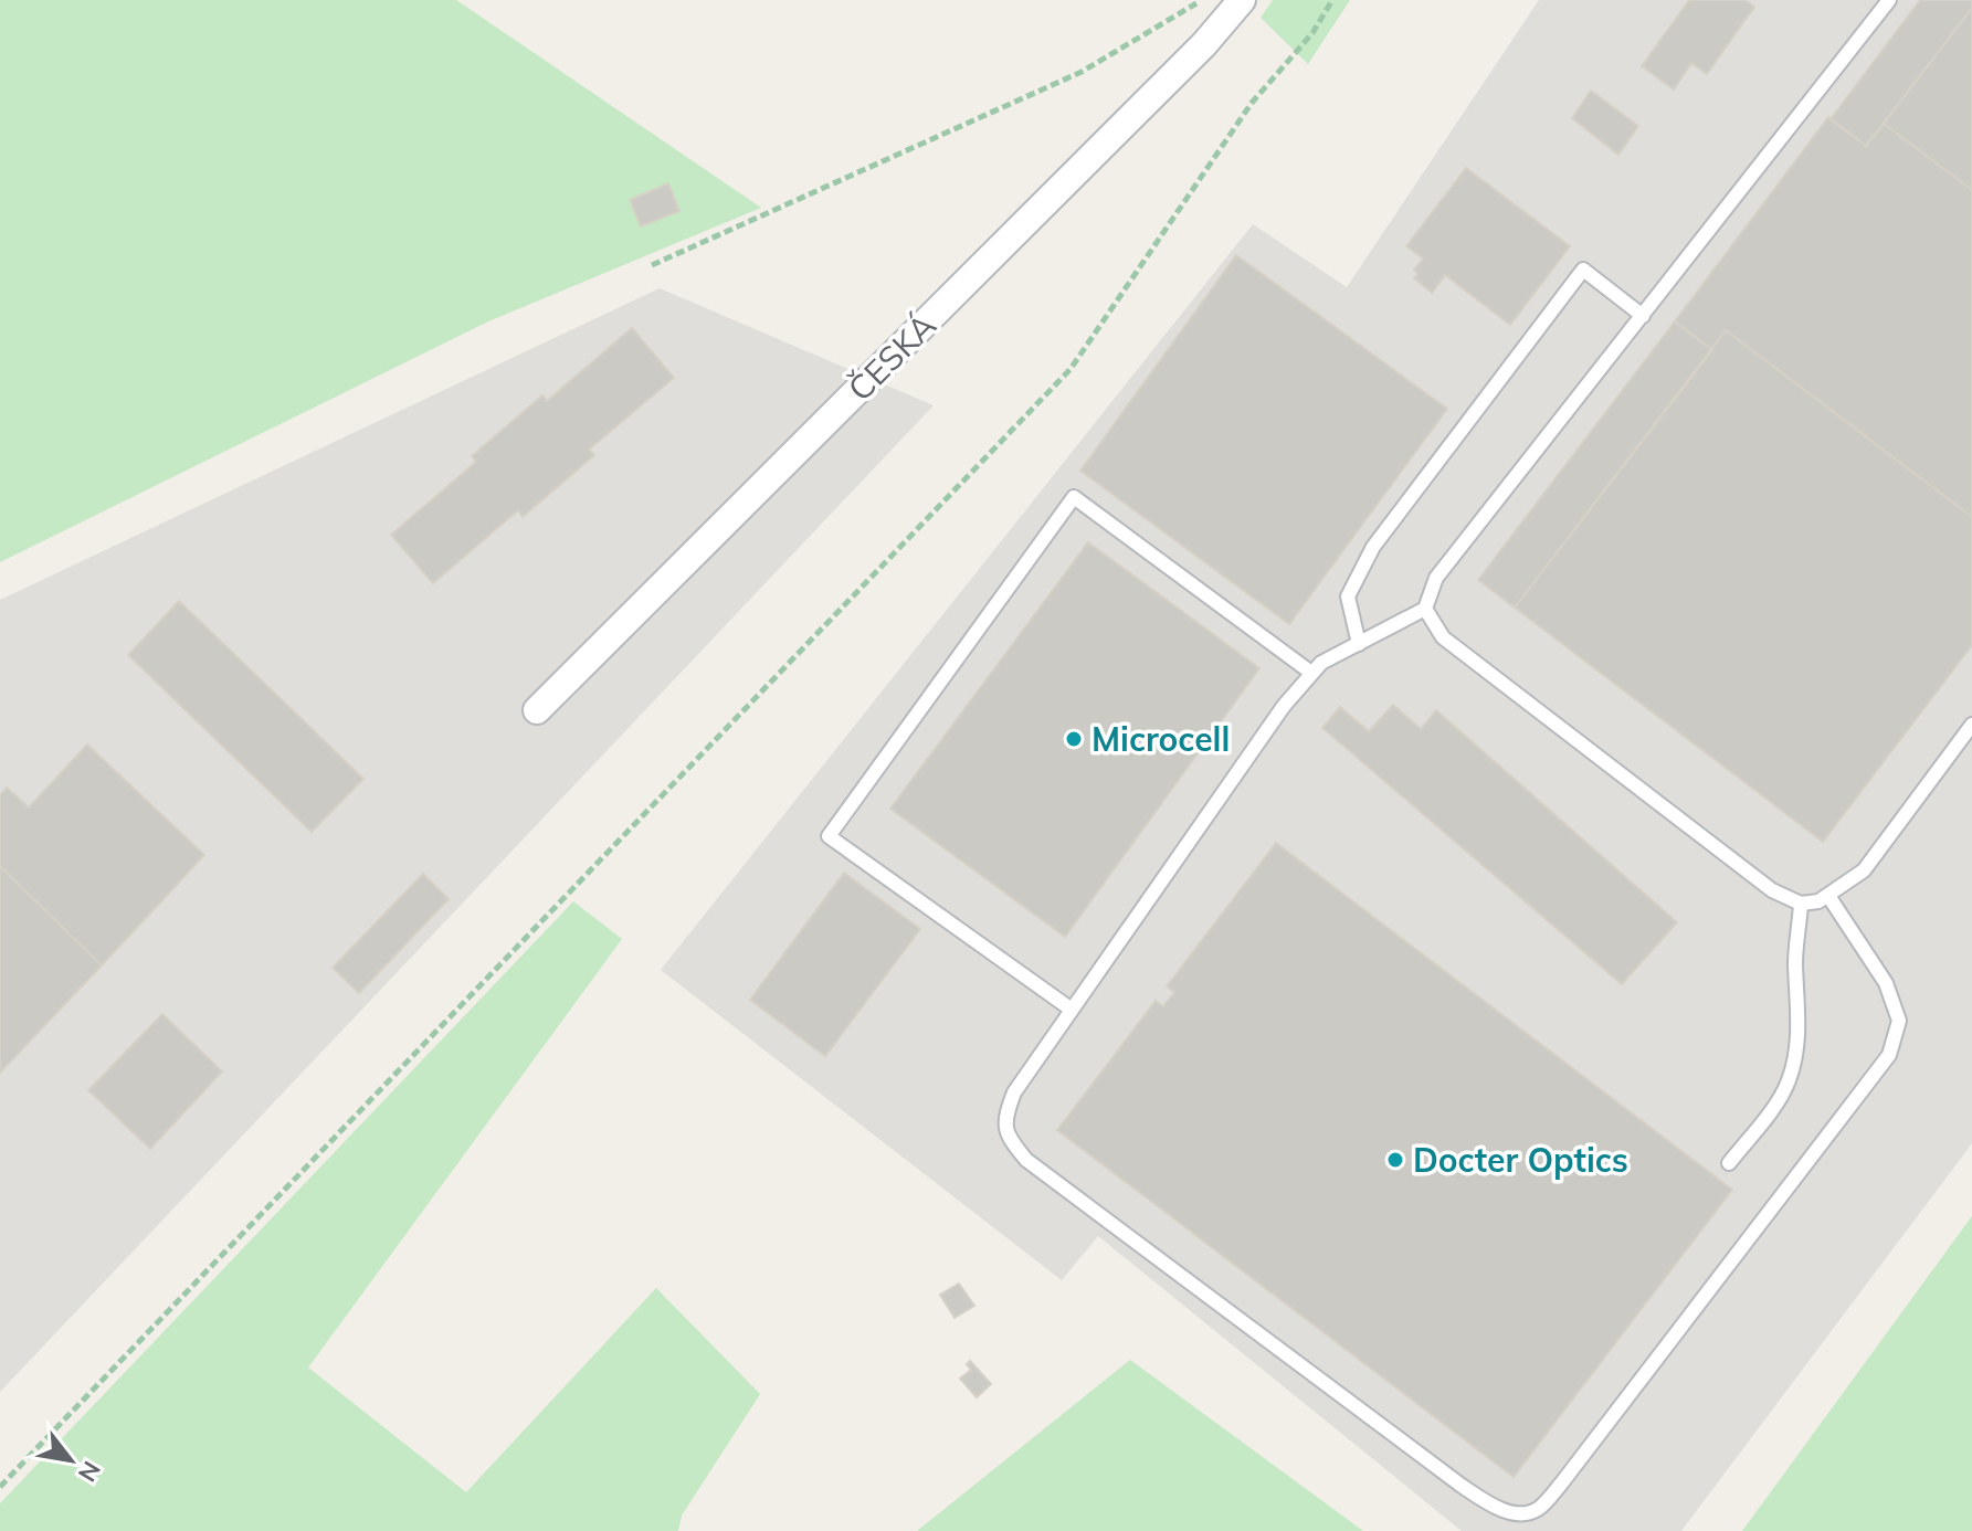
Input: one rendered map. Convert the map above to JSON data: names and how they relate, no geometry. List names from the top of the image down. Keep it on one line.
{"streets":{"street":["ČESKÁ"]},"places":["Microcell","Docter Optics"],"north":"bottom right"}
